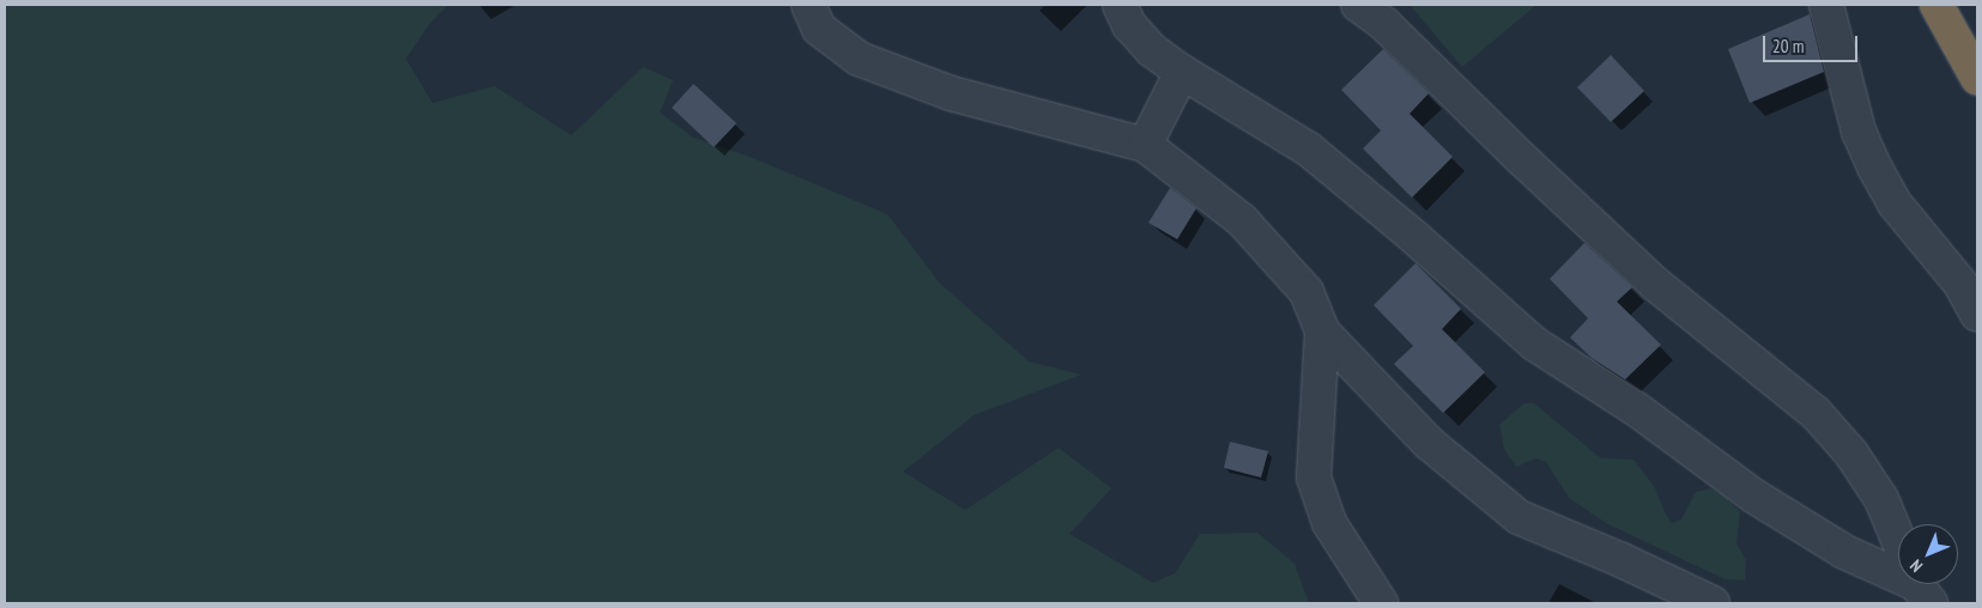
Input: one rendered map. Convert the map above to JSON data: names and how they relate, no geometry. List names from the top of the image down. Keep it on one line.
{"scale_bar":"20 m","north":"bottom left"}
